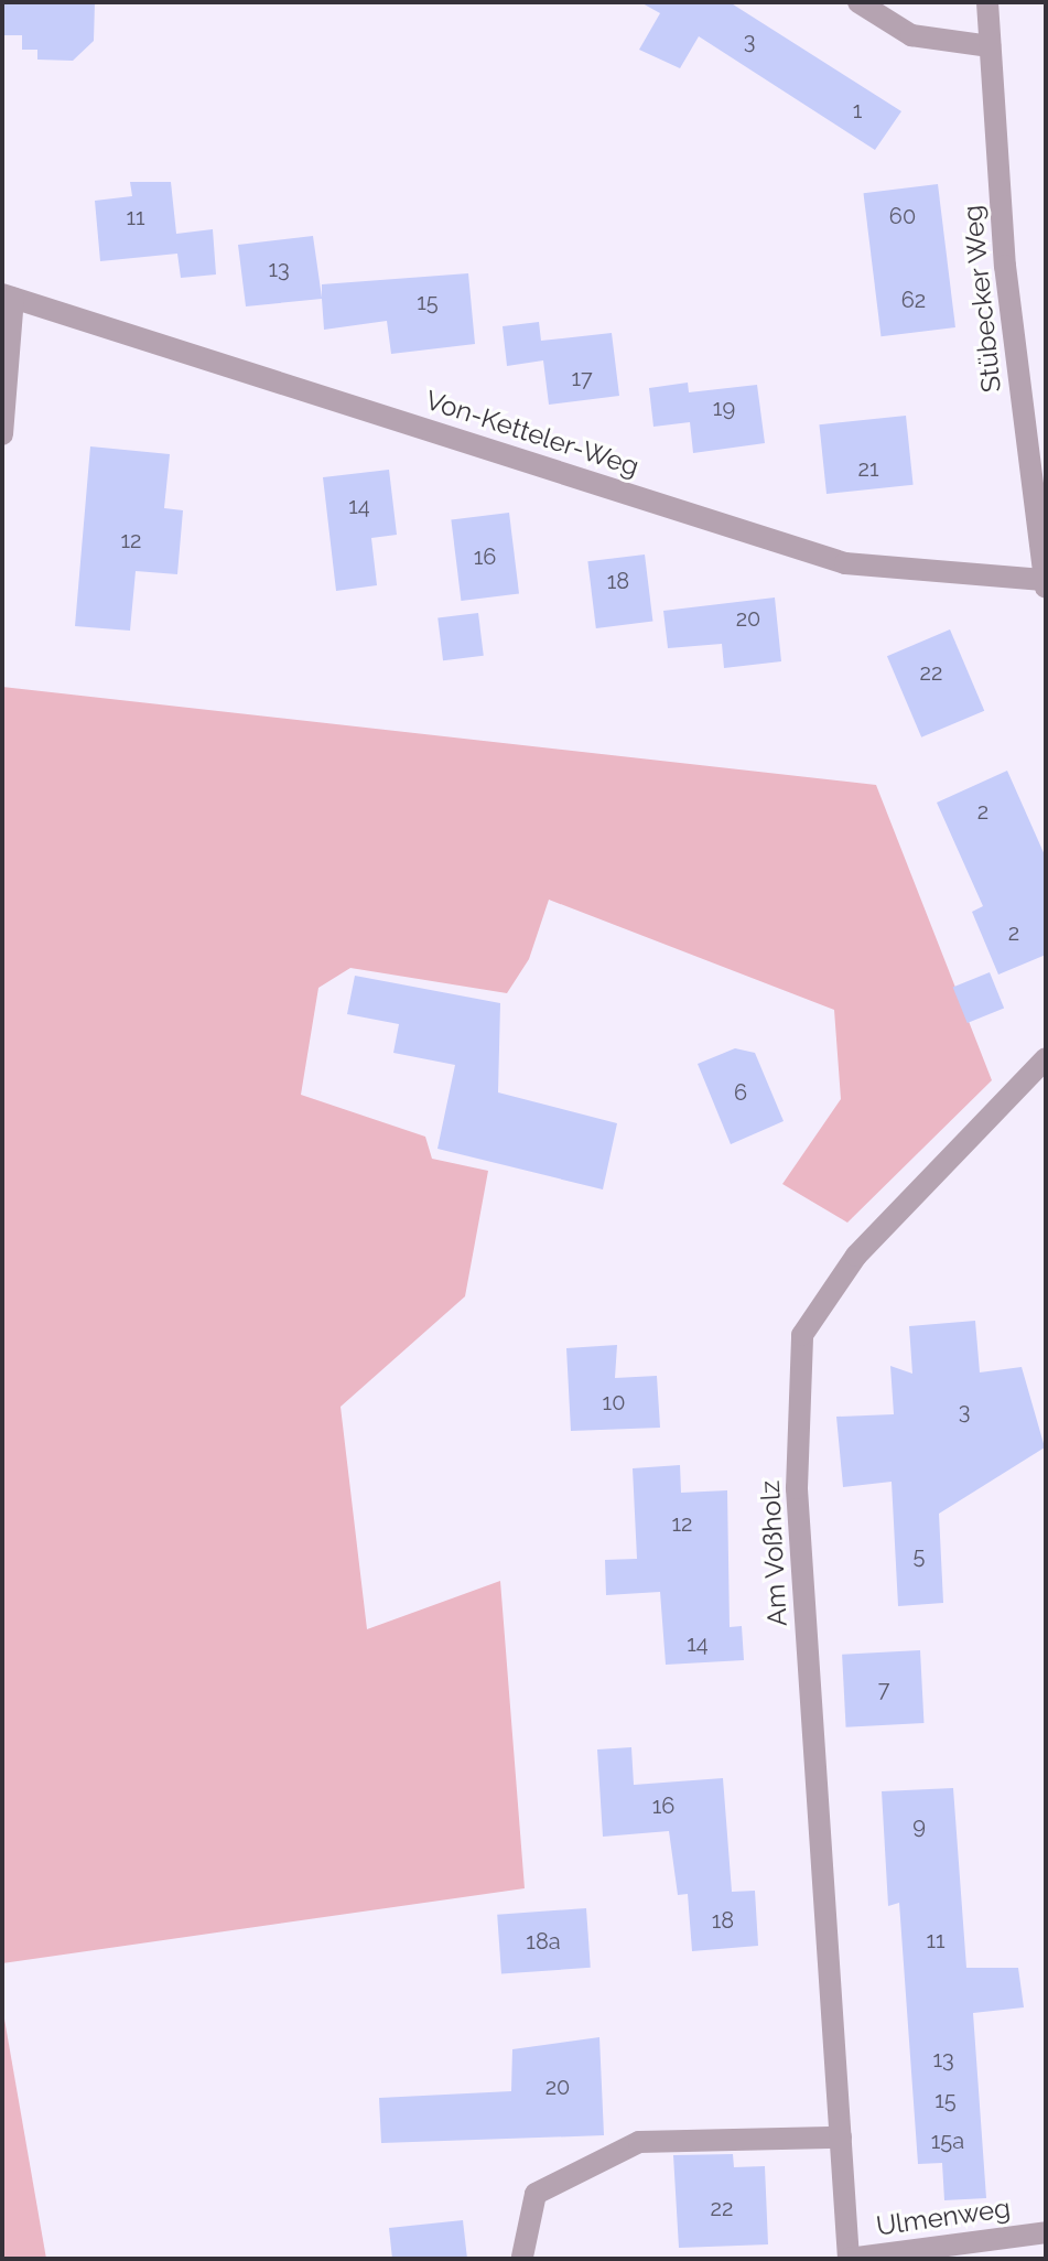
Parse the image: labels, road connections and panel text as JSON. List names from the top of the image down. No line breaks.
{"streets":{"street":["Stübecker Weg","Von-Ketteler-Weg","Am Voßholz","Ulmenweg"]},"crossings":[["Stübecker Weg","Von-Ketteler-Weg"],["Am Voßholz","Ulmenweg"]],"house_numbers":["3","1","60","11","13","62","15","17","19","21","14","12","16","18","20","22","2","2","6","10","3","12","5","14","7","16","9","18","11","18a","13","20","15","15a","22"]}
